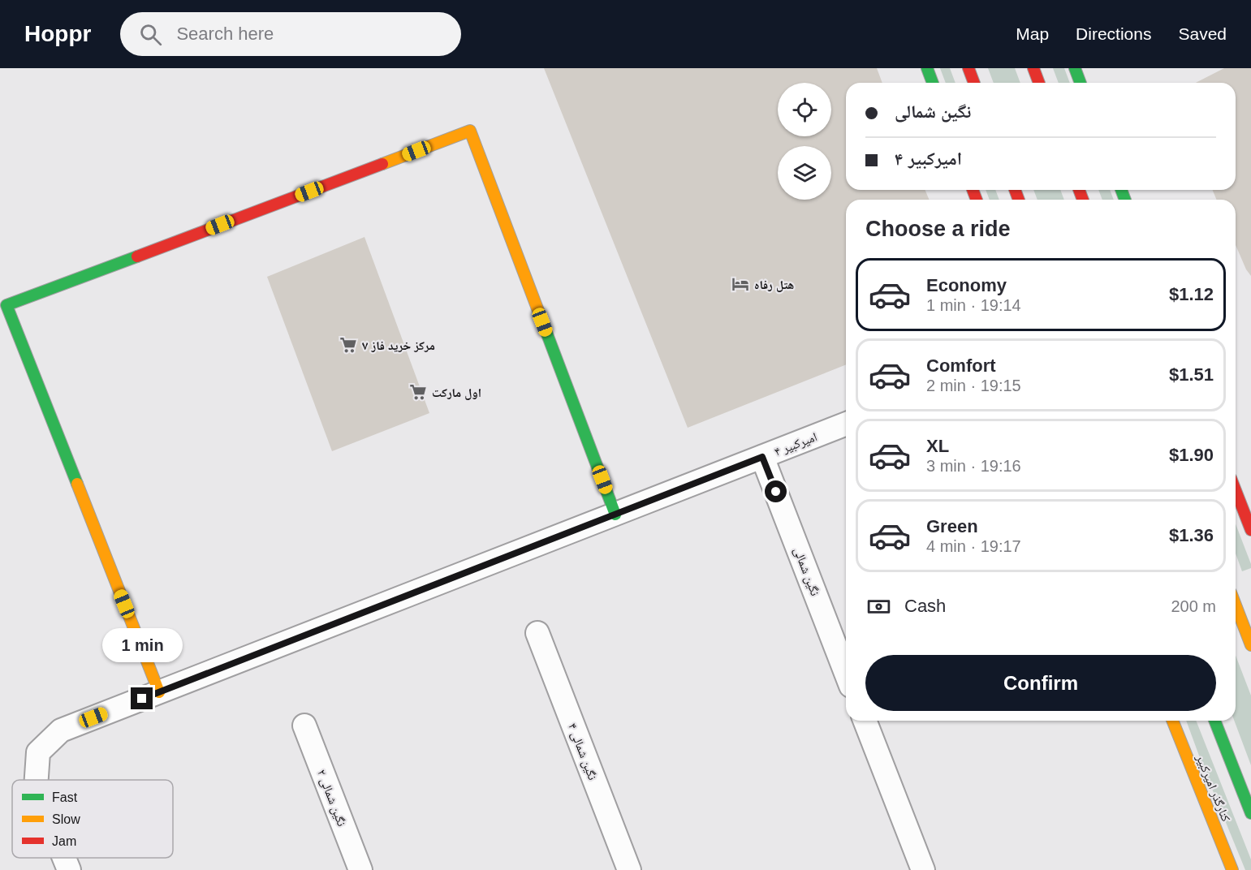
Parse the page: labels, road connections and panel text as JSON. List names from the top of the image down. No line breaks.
{"streets":{"street":["امیرکبیر ۴","نگین شمالی","نگین شمالی ۴","کنارگذر امیرکبیر","نگین شمالی ۲"]},"crossings":[["امیرکبیر ۴","نگین شمالی"]],"places":{"hotel":["هتل رفاه"],"supermarket":["مرکز خرید فاز ۷","اول مارکت"]},"legend":["Fast","Slow","Jam"],"page":{"header":"Hoppr","search":"Search here","nav":["Map","Directions","Saved"],"banner":["نگین شمالی","امیرکبیر ۴"],"heading":"Choose a ride","list":[{"name":"Economy","note":"1 min · 19:14","value":"$1.12"},{"name":"Comfort","note":"2 min · 19:15","value":"$1.51"},{"name":"XL","note":"3 min · 19:16","value":"$1.90"},{"name":"Green","note":"4 min · 19:17","value":"$1.36"}],"pay":["Cash","200 m"],"bubble":"1 min","buttons":"Confirm"}}
